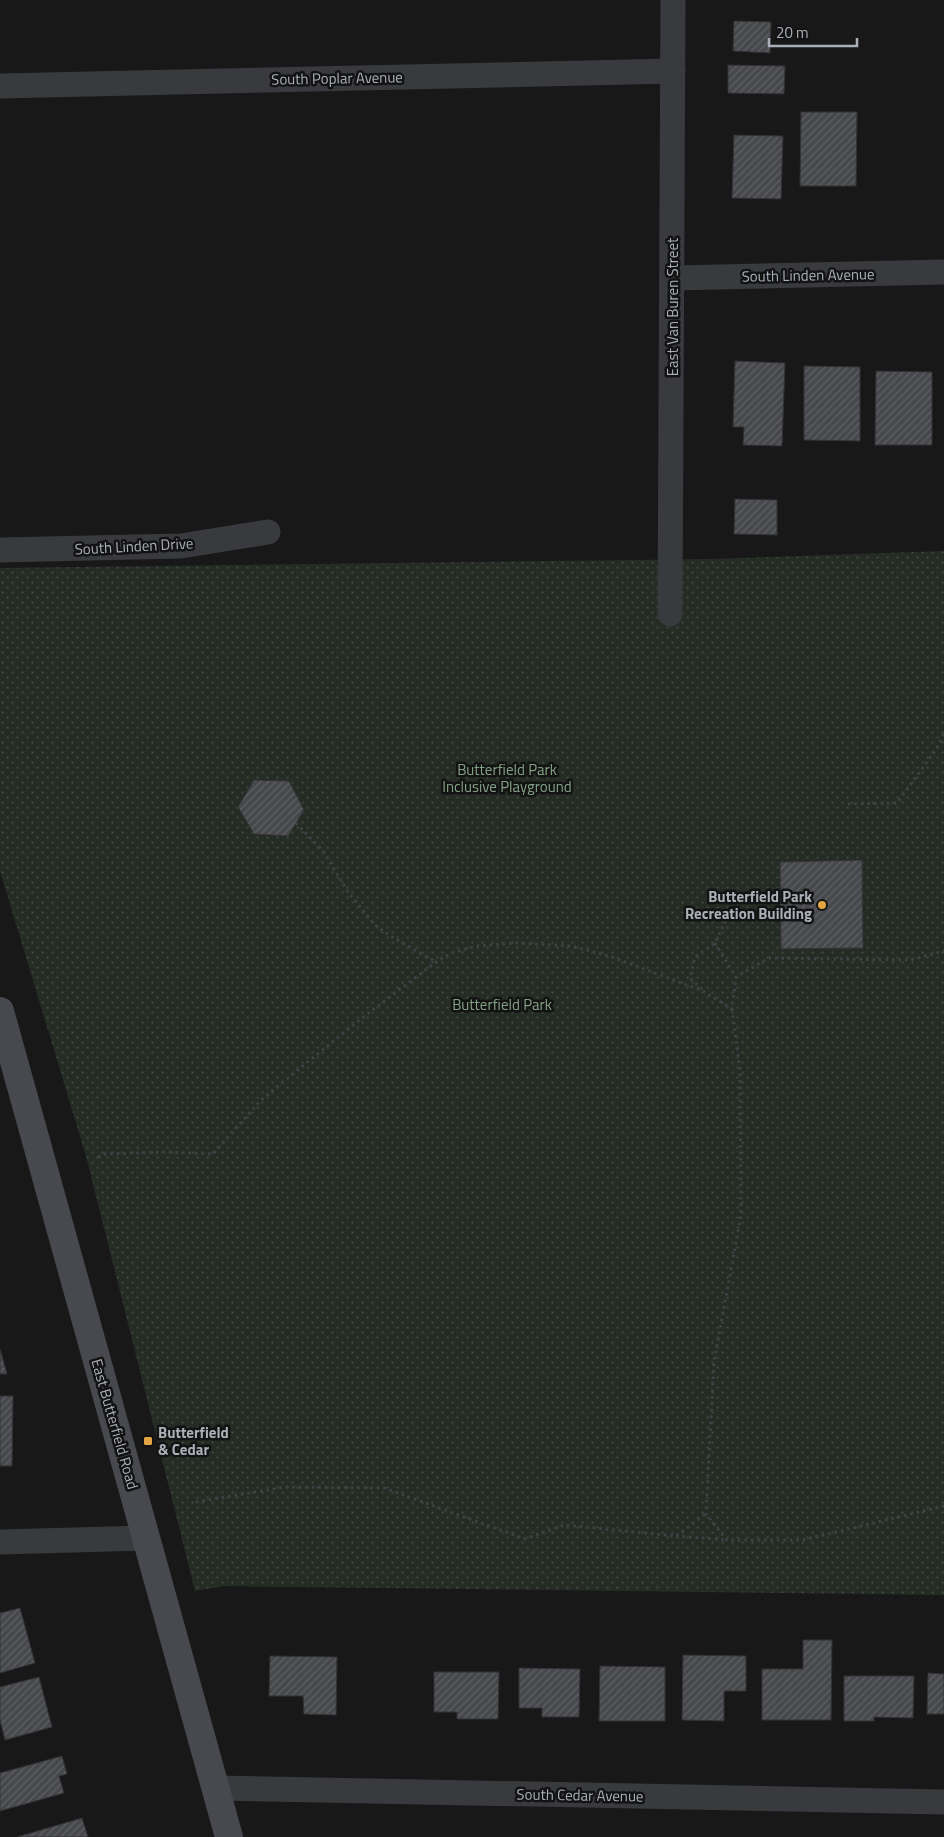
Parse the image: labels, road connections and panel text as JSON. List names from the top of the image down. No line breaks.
{"streets":{"main road":["East Butterfield Road"],"street":["South Poplar Avenue","South Linden Avenue","East Van Buren Street","South Linden Drive","South Cedar Avenue"]},"crossings":[["South Poplar Avenue","East Van Buren Street"],["South Linden Avenue","East Van Buren Street"],["East Butterfield Road","South Cedar Avenue"]],"parks":["Butterfield Park Inclusive Playground","Butterfield Park"],"places":{"other":["Butterfield Park Recreation Building"],"transit":["Butterfield & Cedar"]},"scale_bar":"20 m"}
